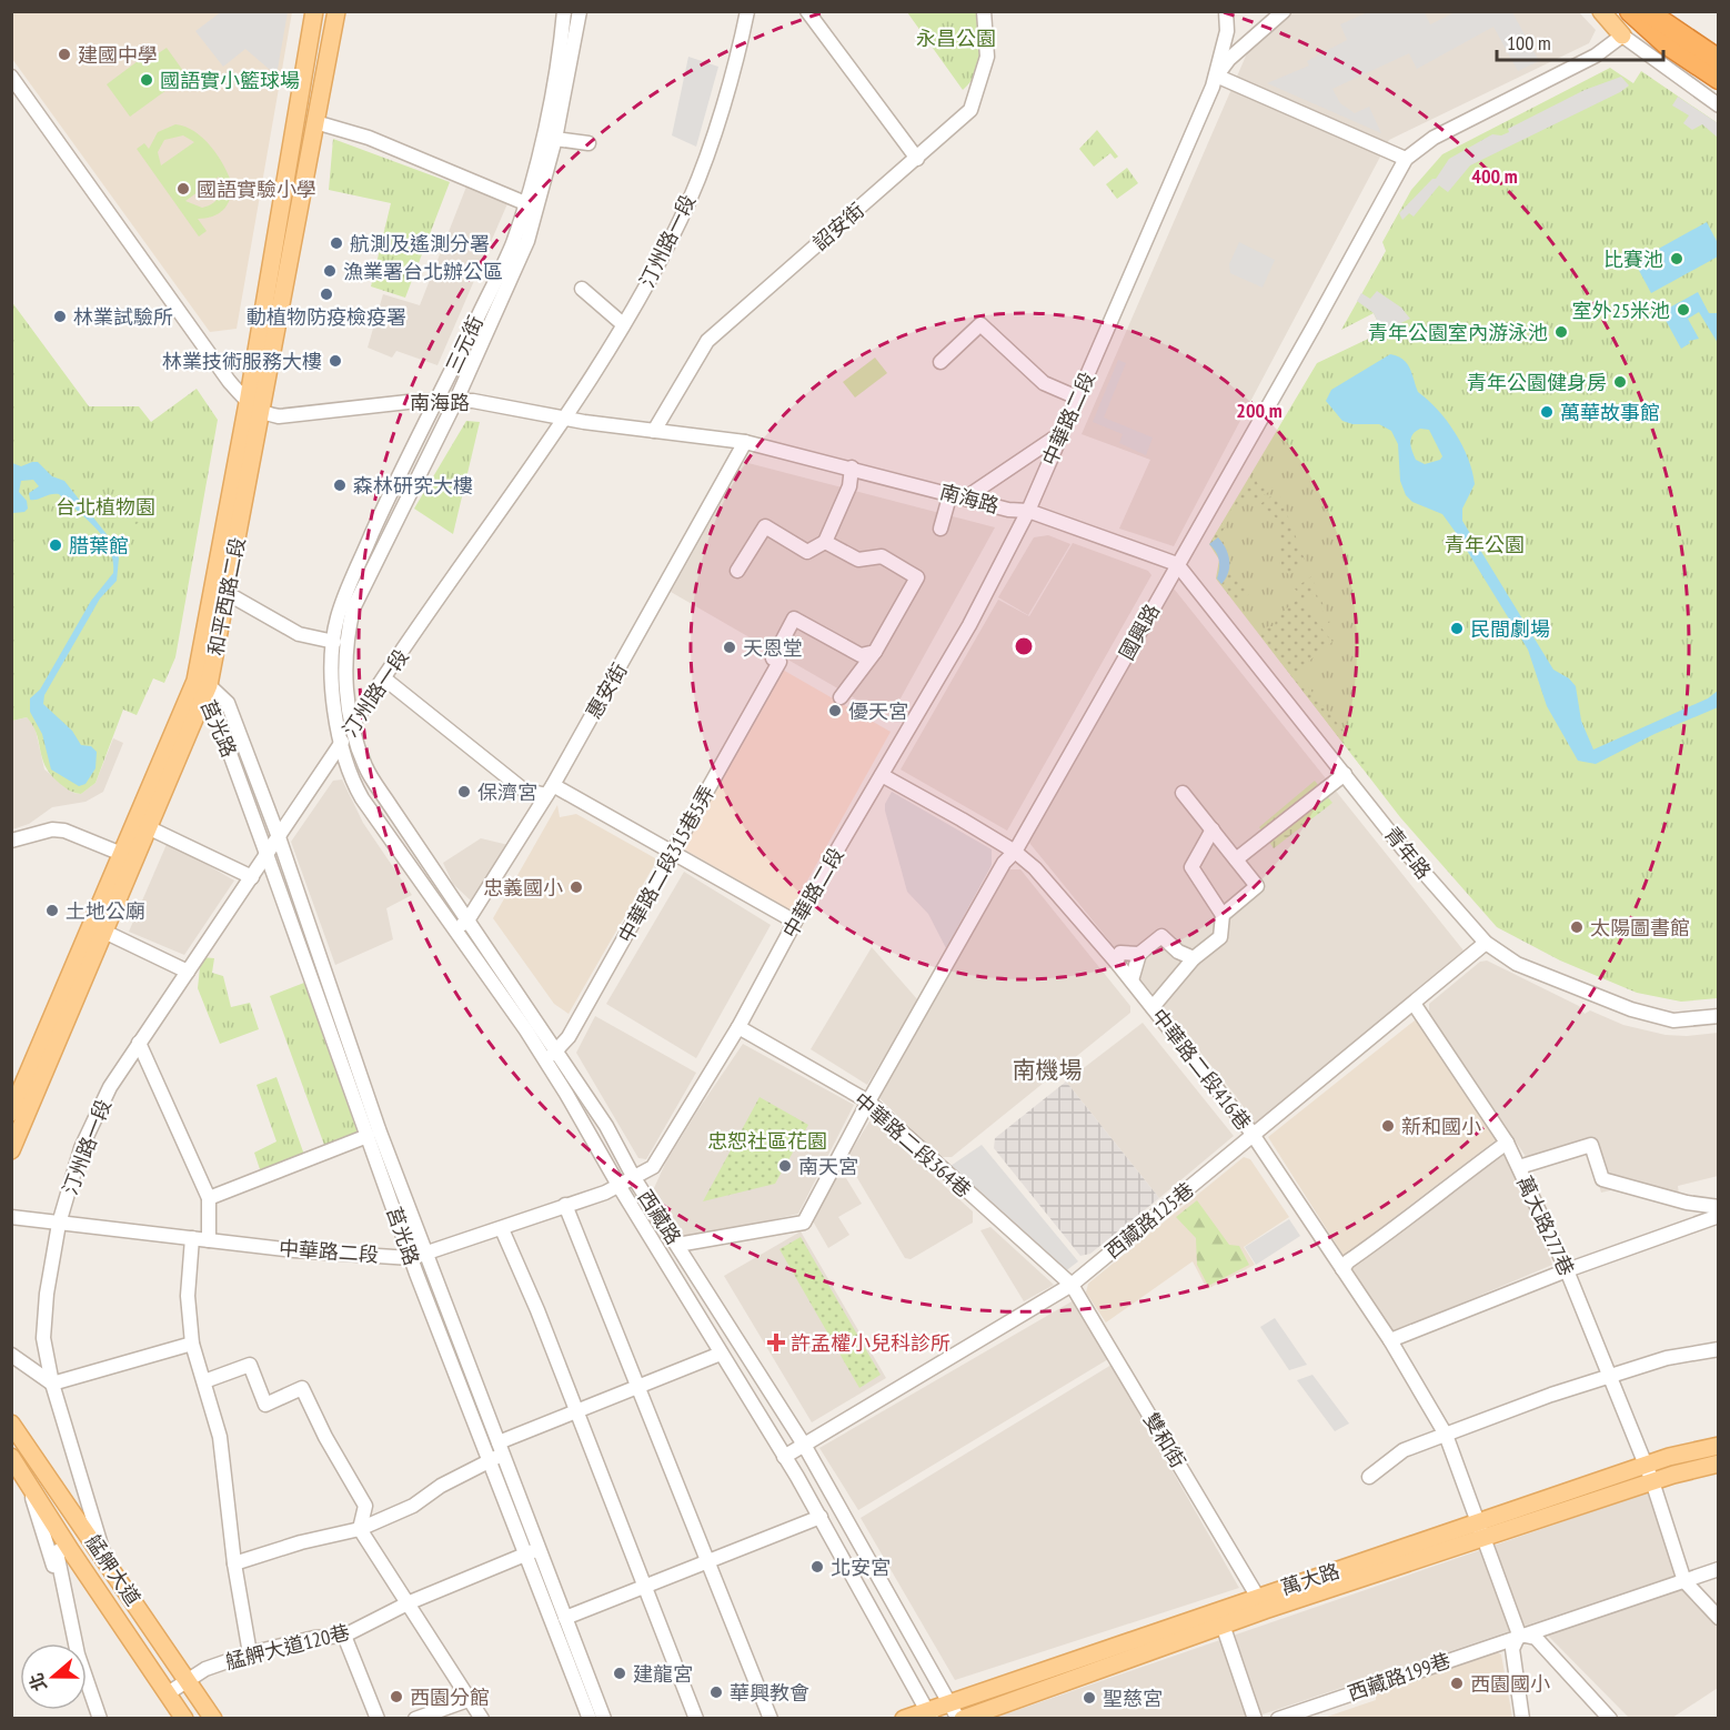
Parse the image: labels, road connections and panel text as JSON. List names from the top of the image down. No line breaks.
{"streets":{"main road":["和平西路二段","艋舺大道","萬大路"],"street":["詔安街","汀州路一段","三元街","南海路","中華路二段","國興路","惠安街","莒光路","青年路","中華路二段315巷5弄","中華路二段416巷","中華路二段364巷","西藏路","西藏路125巷","萬大路277巷","雙和街","艋舺大道120巷","西藏路199巷"]},"crossings":[["詔安街","南海路"],["汀州路一段","三元街"],["汀州路一段","南海路"],["汀州路一段","中華路二段"],["汀州路一段","莒光路"],["汀州路一段","西藏路"],["汀州路一段","艋舺大道"],["三元街","南海路"],["三元街","西藏路"],["南海路","中華路二段"],["南海路","和平西路二段"],["南海路","國興路"],["南海路","惠安街"],["南海路","青年路"],["中華路二段","莒光路"],["中華路二段","中華路二段416巷"],["中華路二段","中華路二段364巷"],["中華路二段","西藏路"],["和平西路二段","莒光路"],["國興路","青年路"],["國興路","中華路二段416巷"],["國興路","中華路二段364巷"],["國興路","西藏路"],["惠安街","西藏路"],["莒光路","艋舺大道120巷"],["青年路","西藏路125巷"],["中華路二段315巷5弄","西藏路"],["中華路二段416巷","西藏路125巷"],["中華路二段416巷","萬大路"],["中華路二段416巷","西藏路199巷"],["中華路二段364巷","西藏路125巷"],["中華路二段364巷","雙和街"],["西藏路","西藏路125巷"],["西藏路","萬大路"],["西藏路125巷","萬大路277巷"],["西藏路125巷","雙和街"],["萬大路277巷","萬大路"],["萬大路277巷","西藏路199巷"],["雙和街","萬大路"],["艋舺大道","艋舺大道120巷"]],"districts":["南機場"],"parks":["永昌公園","台北植物園","青年公園","忠恕社區花園"],"places":{"other":["建國中學","國語實小籃球場","國語實驗小學","航測及遙測分署","比賽池","漁業署台北辦公區","動植物防疫檢疫署","室外25米池","林業試驗所","青年公園室內游泳池","林業技術服務大樓","青年公園健身房","萬華故事館","森林研究大樓","腊葉館","民間劇場","天恩堂","優天宮","保濟宮","忠義國小","土地公廟","太陽圖書館","新和國小","南天宮","北安宮","建龍宮","西園國小","華興教會","西園分館","聖慈宮"],"health":["許孟權小兒科診所"]},"scale_bar":"100 m","north":"left","rings":["400 m","200 m"]}
